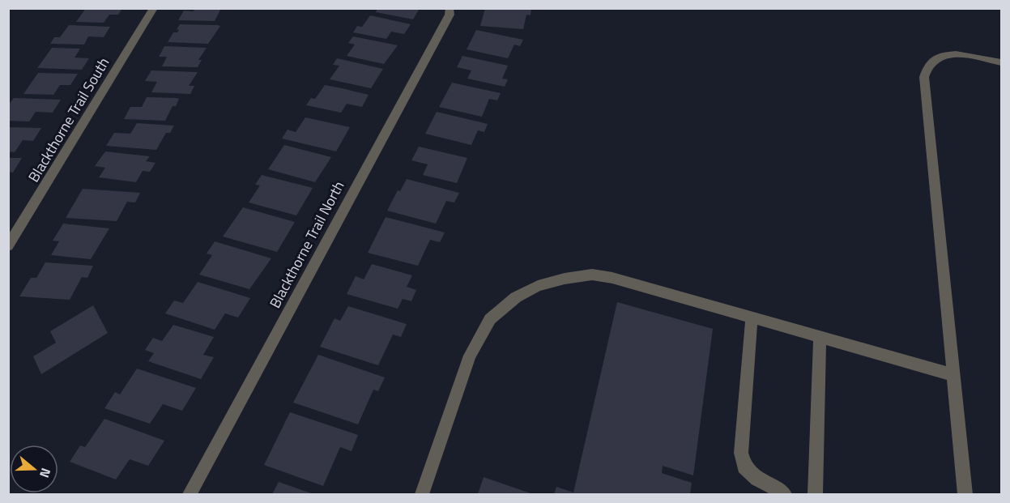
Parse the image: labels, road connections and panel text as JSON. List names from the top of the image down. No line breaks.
{"streets":{"street":["Blackthorne Trail South","Blackthorne Trail North"]},"north":"right"}
